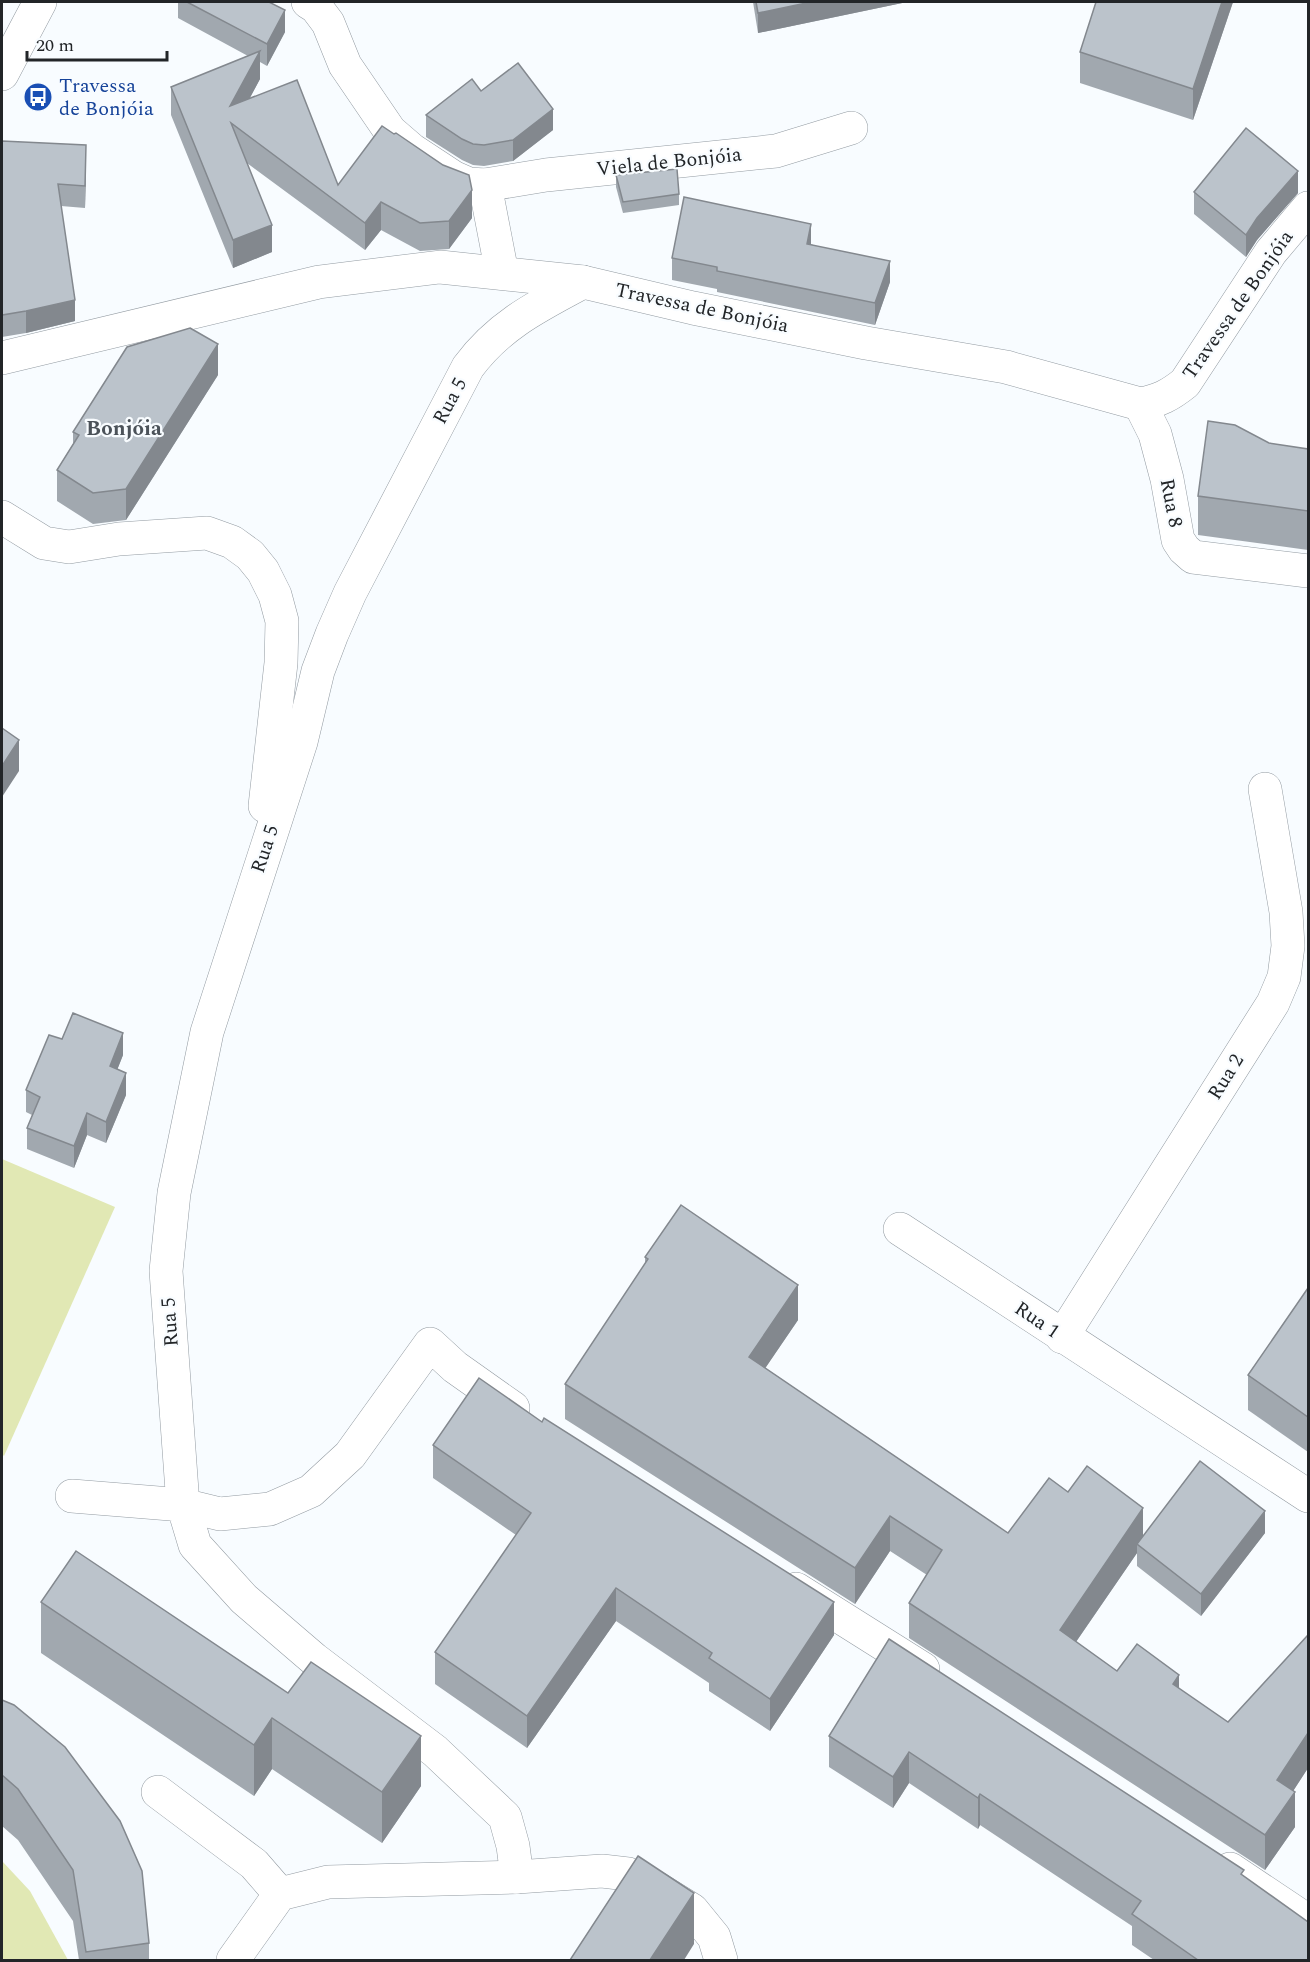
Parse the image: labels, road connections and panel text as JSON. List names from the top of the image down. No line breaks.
{"streets":{"street":["Viela de Bonjóia","Travessa de Bonjóia","Rua 5","Rua 8","Rua 2","Rua 1"]},"crossings":[["Travessa de Bonjóia","Rua 5"],["Travessa de Bonjóia","Rua 8"],["Rua 2","Rua 1"]],"districts":["Bonjóia"],"places":{"bus stop":["Travessa de Bonjóia"]},"scale_bar":"20 m"}
